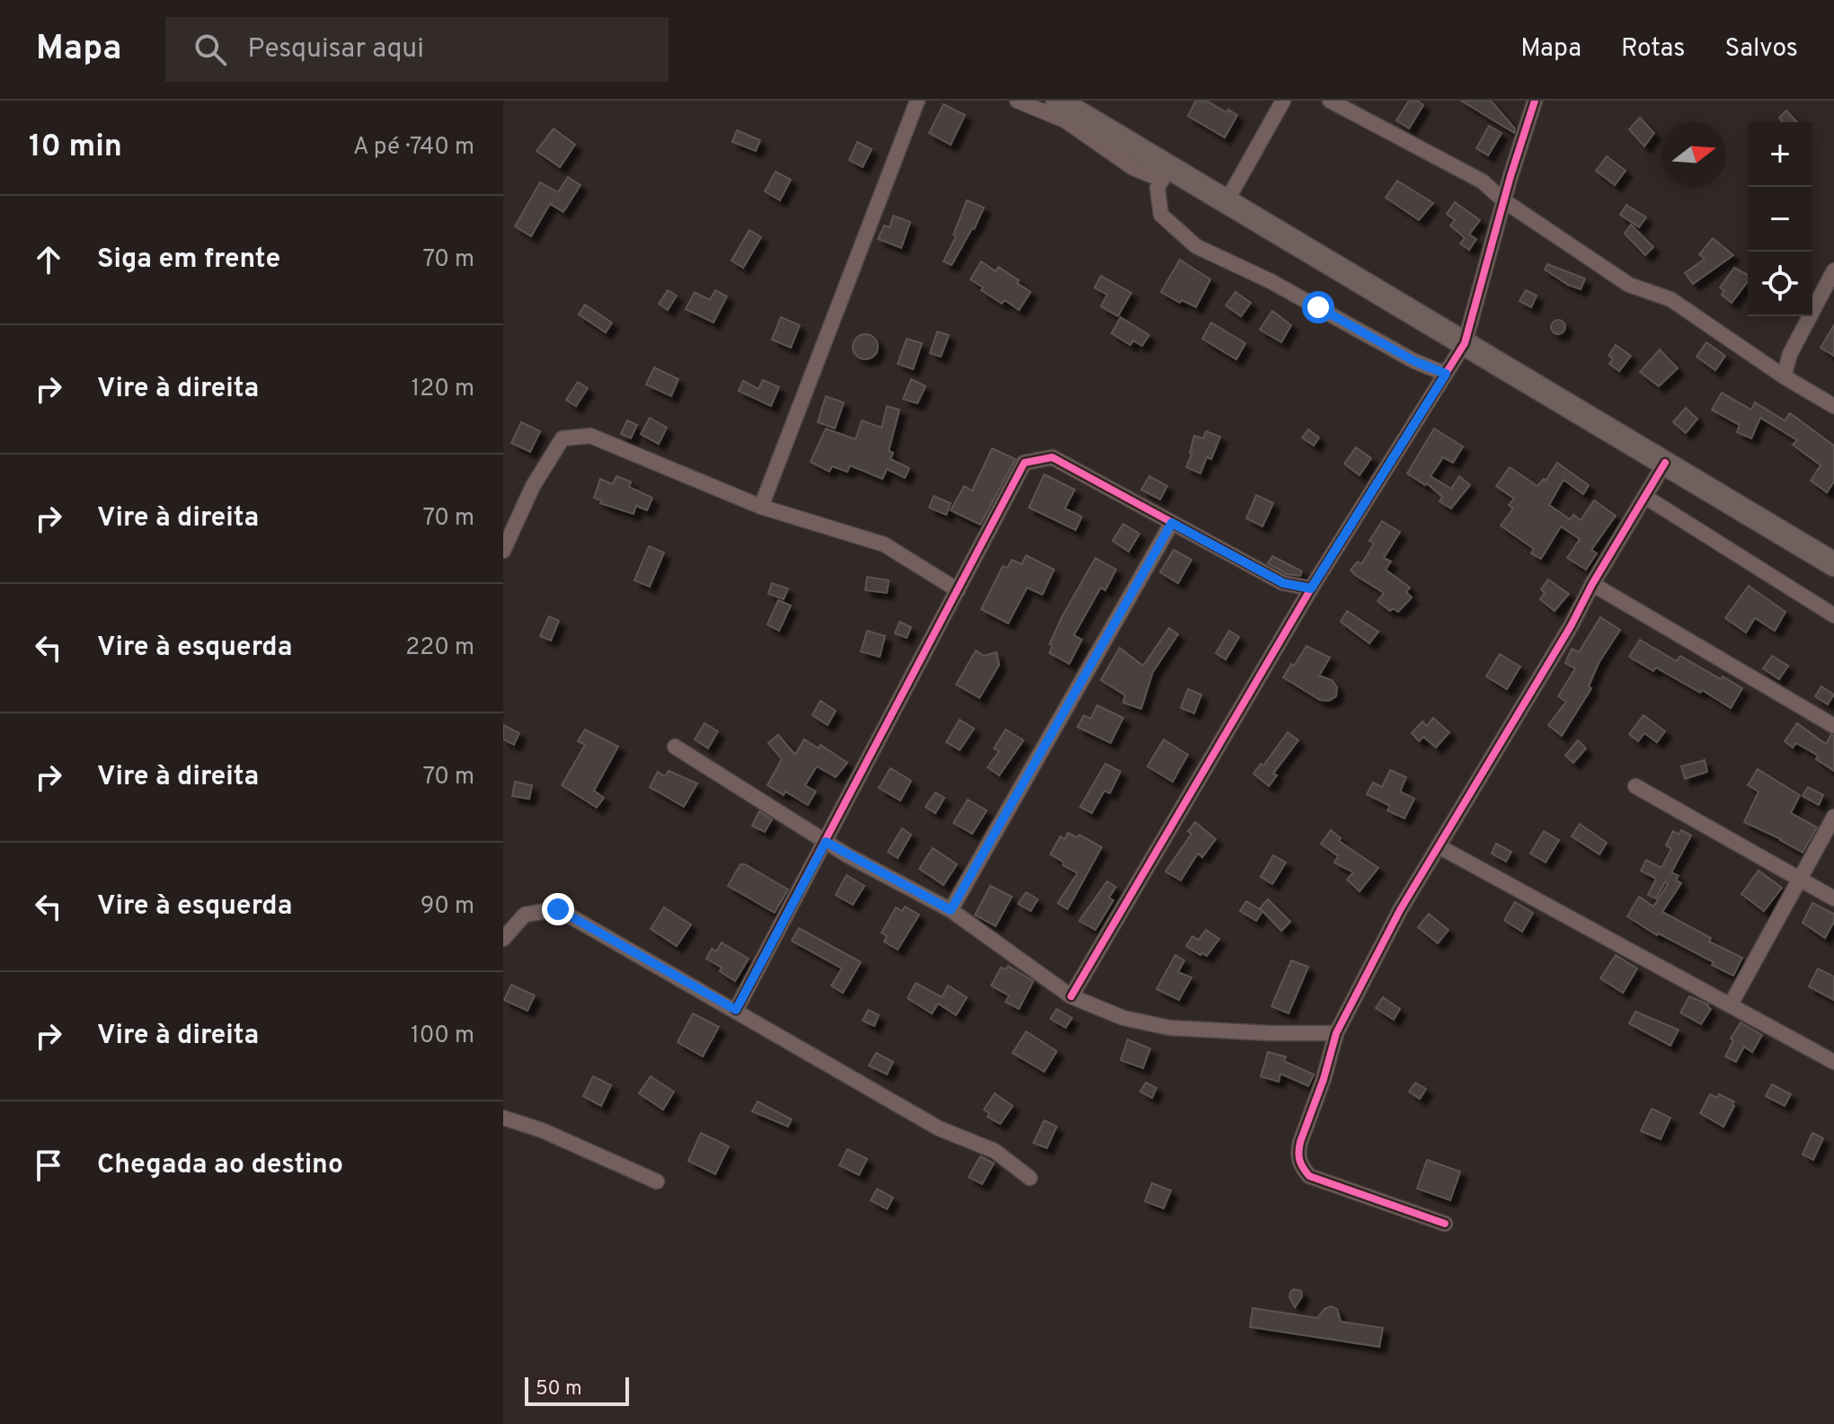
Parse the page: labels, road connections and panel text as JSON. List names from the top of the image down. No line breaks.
{"scale_bar":"50 m","north":"right","page":{"header":"Mapa","search":"Pesquisar aqui","nav":["Mapa","Rotas","Salvos"],"heading":["10 min","A pé · 740 m"],"map_buttons":["+","−"],"list":[["Siga em frente","70 m"],["Vire à direita","120 m"],["Vire à direita","70 m"],["Vire à esquerda","220 m"],["Vire à direita","70 m"],["Vire à esquerda","90 m"],["Vire à direita","100 m"],"Chegada ao destino"],"scale":"50 m"}}
